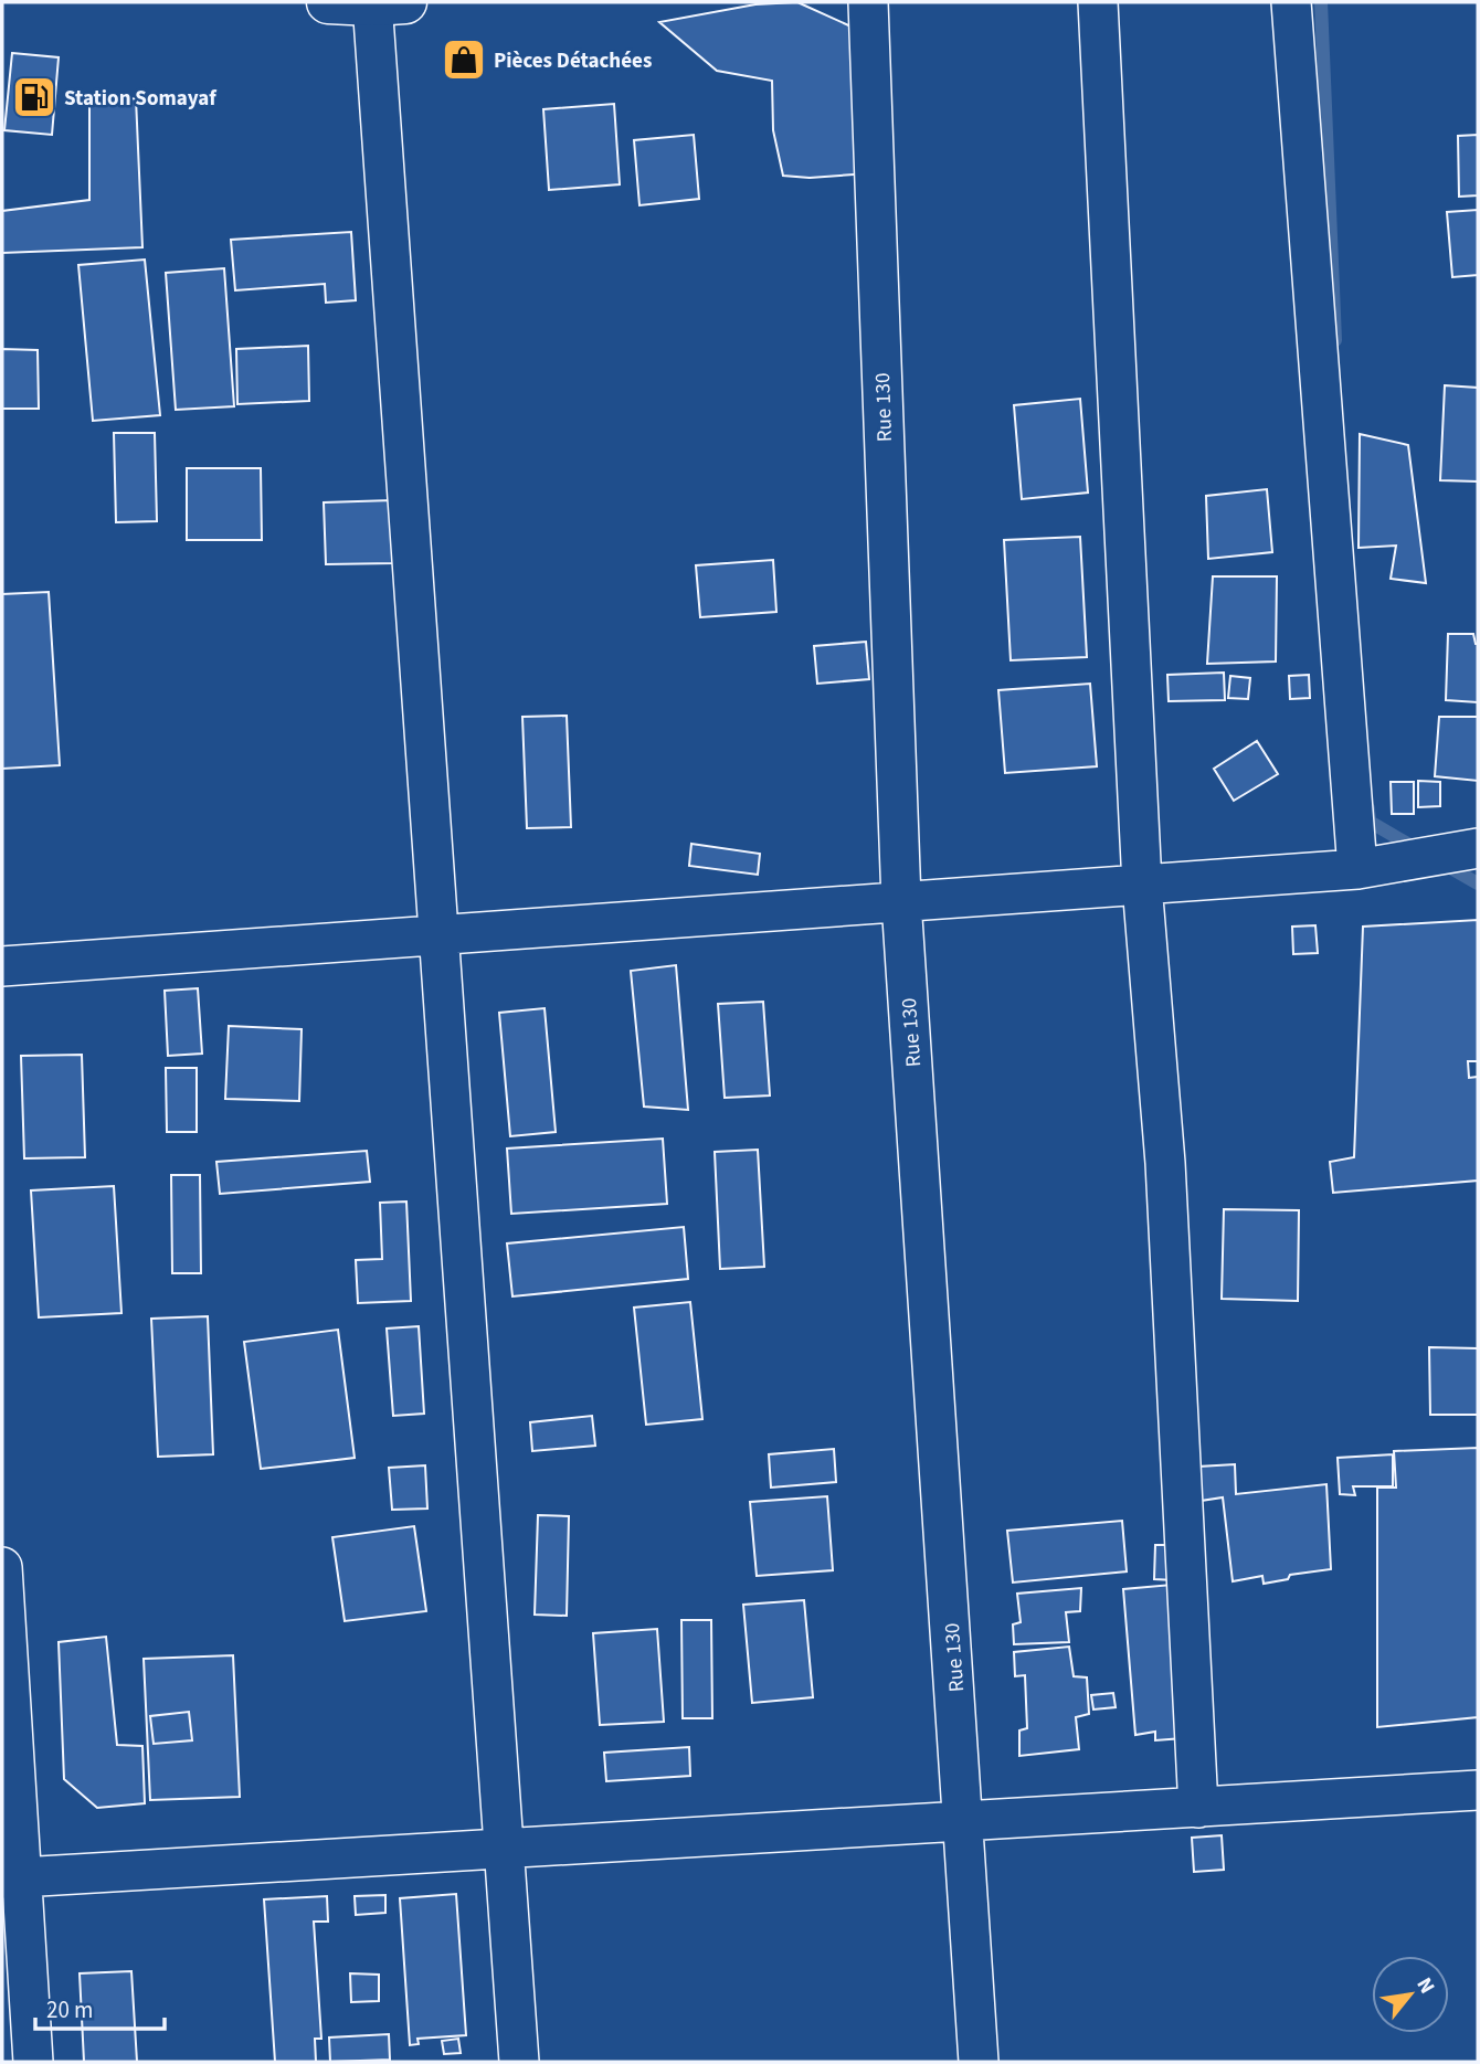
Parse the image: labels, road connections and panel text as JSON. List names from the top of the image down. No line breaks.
{"streets":{"street":["Rue 130"]},"places":{"shop":["Pièces Détachées"],"fuel station":["Station Somayaf"]},"scale_bar":"20 m","north":"top right"}
